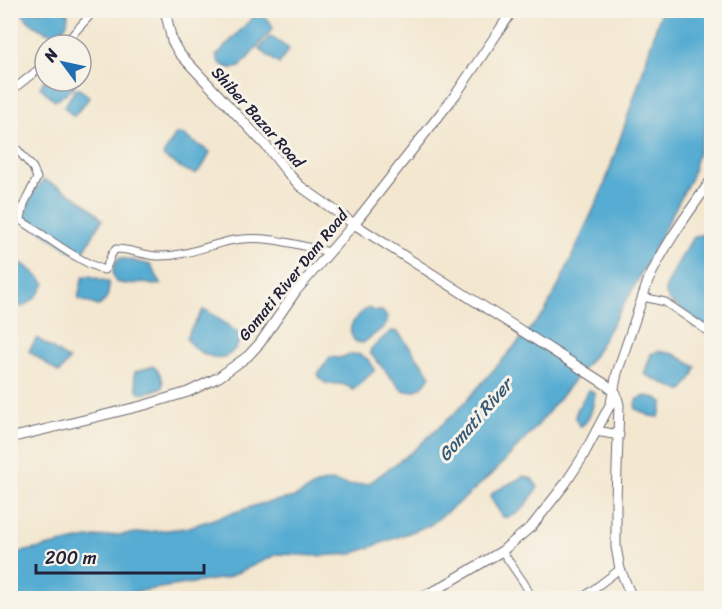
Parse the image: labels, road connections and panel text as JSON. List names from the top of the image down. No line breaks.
{"streets":{"street":["Shiber Bazar Road","Gomati River Dam Road"]},"crossings":[["Shiber Bazar Road","Gomati River Dam Road"]],"water":["Gomati River"],"scale_bar":"200 m","north":"top left"}
